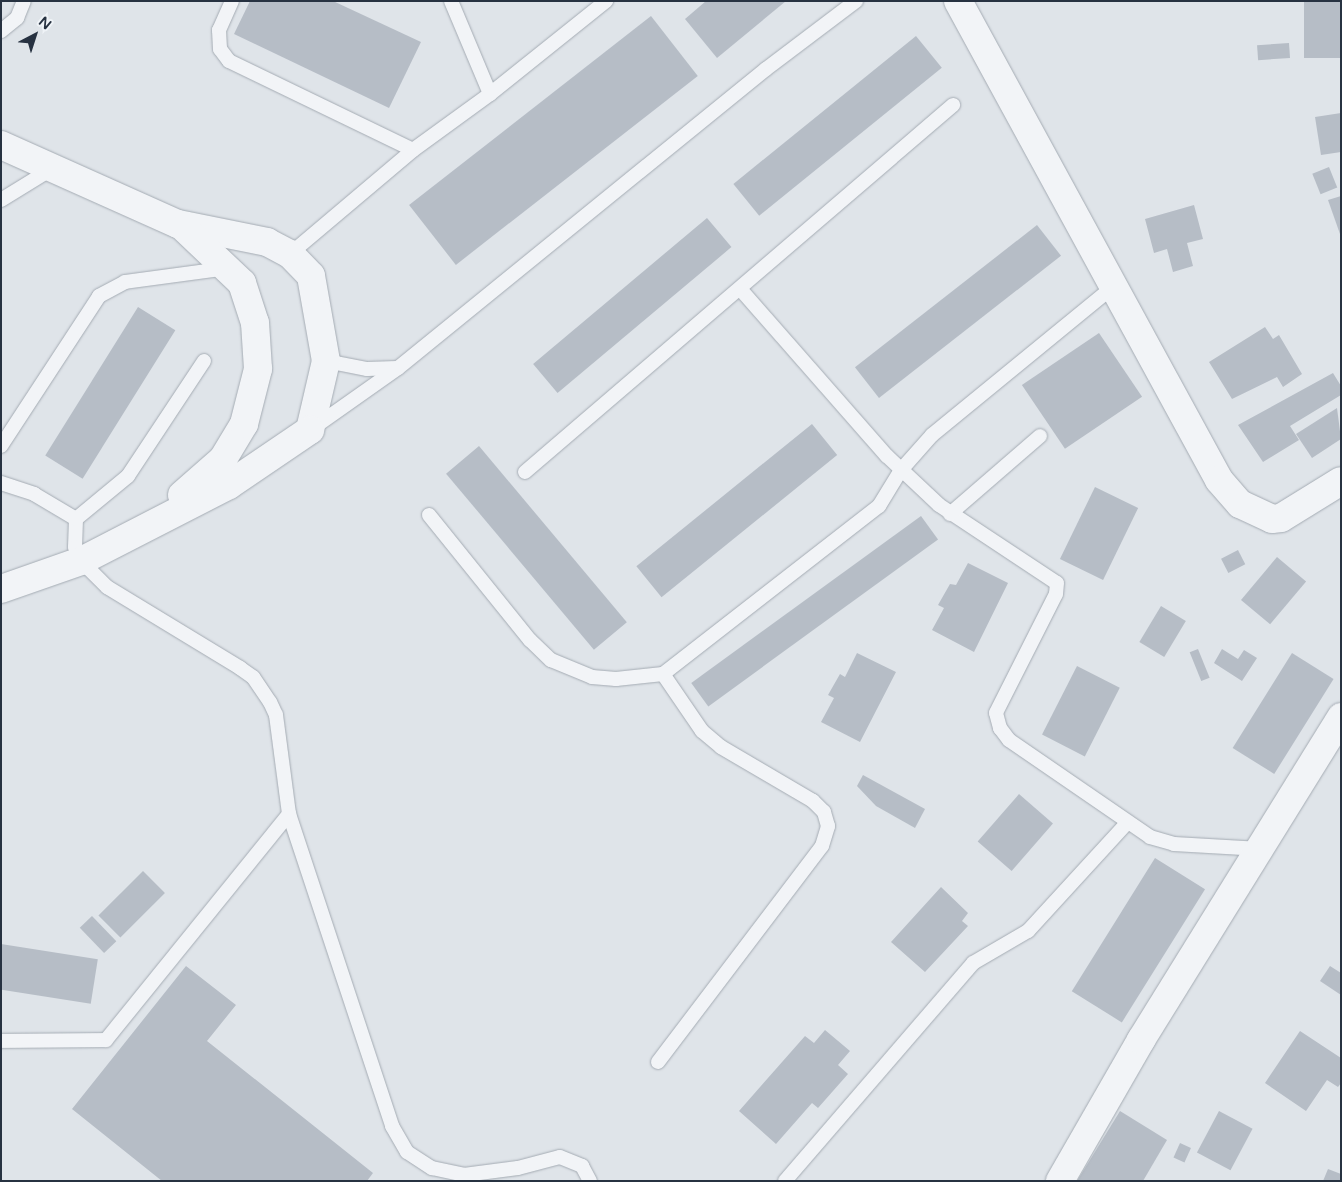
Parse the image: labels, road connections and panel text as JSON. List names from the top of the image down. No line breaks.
{"north":"top right"}
